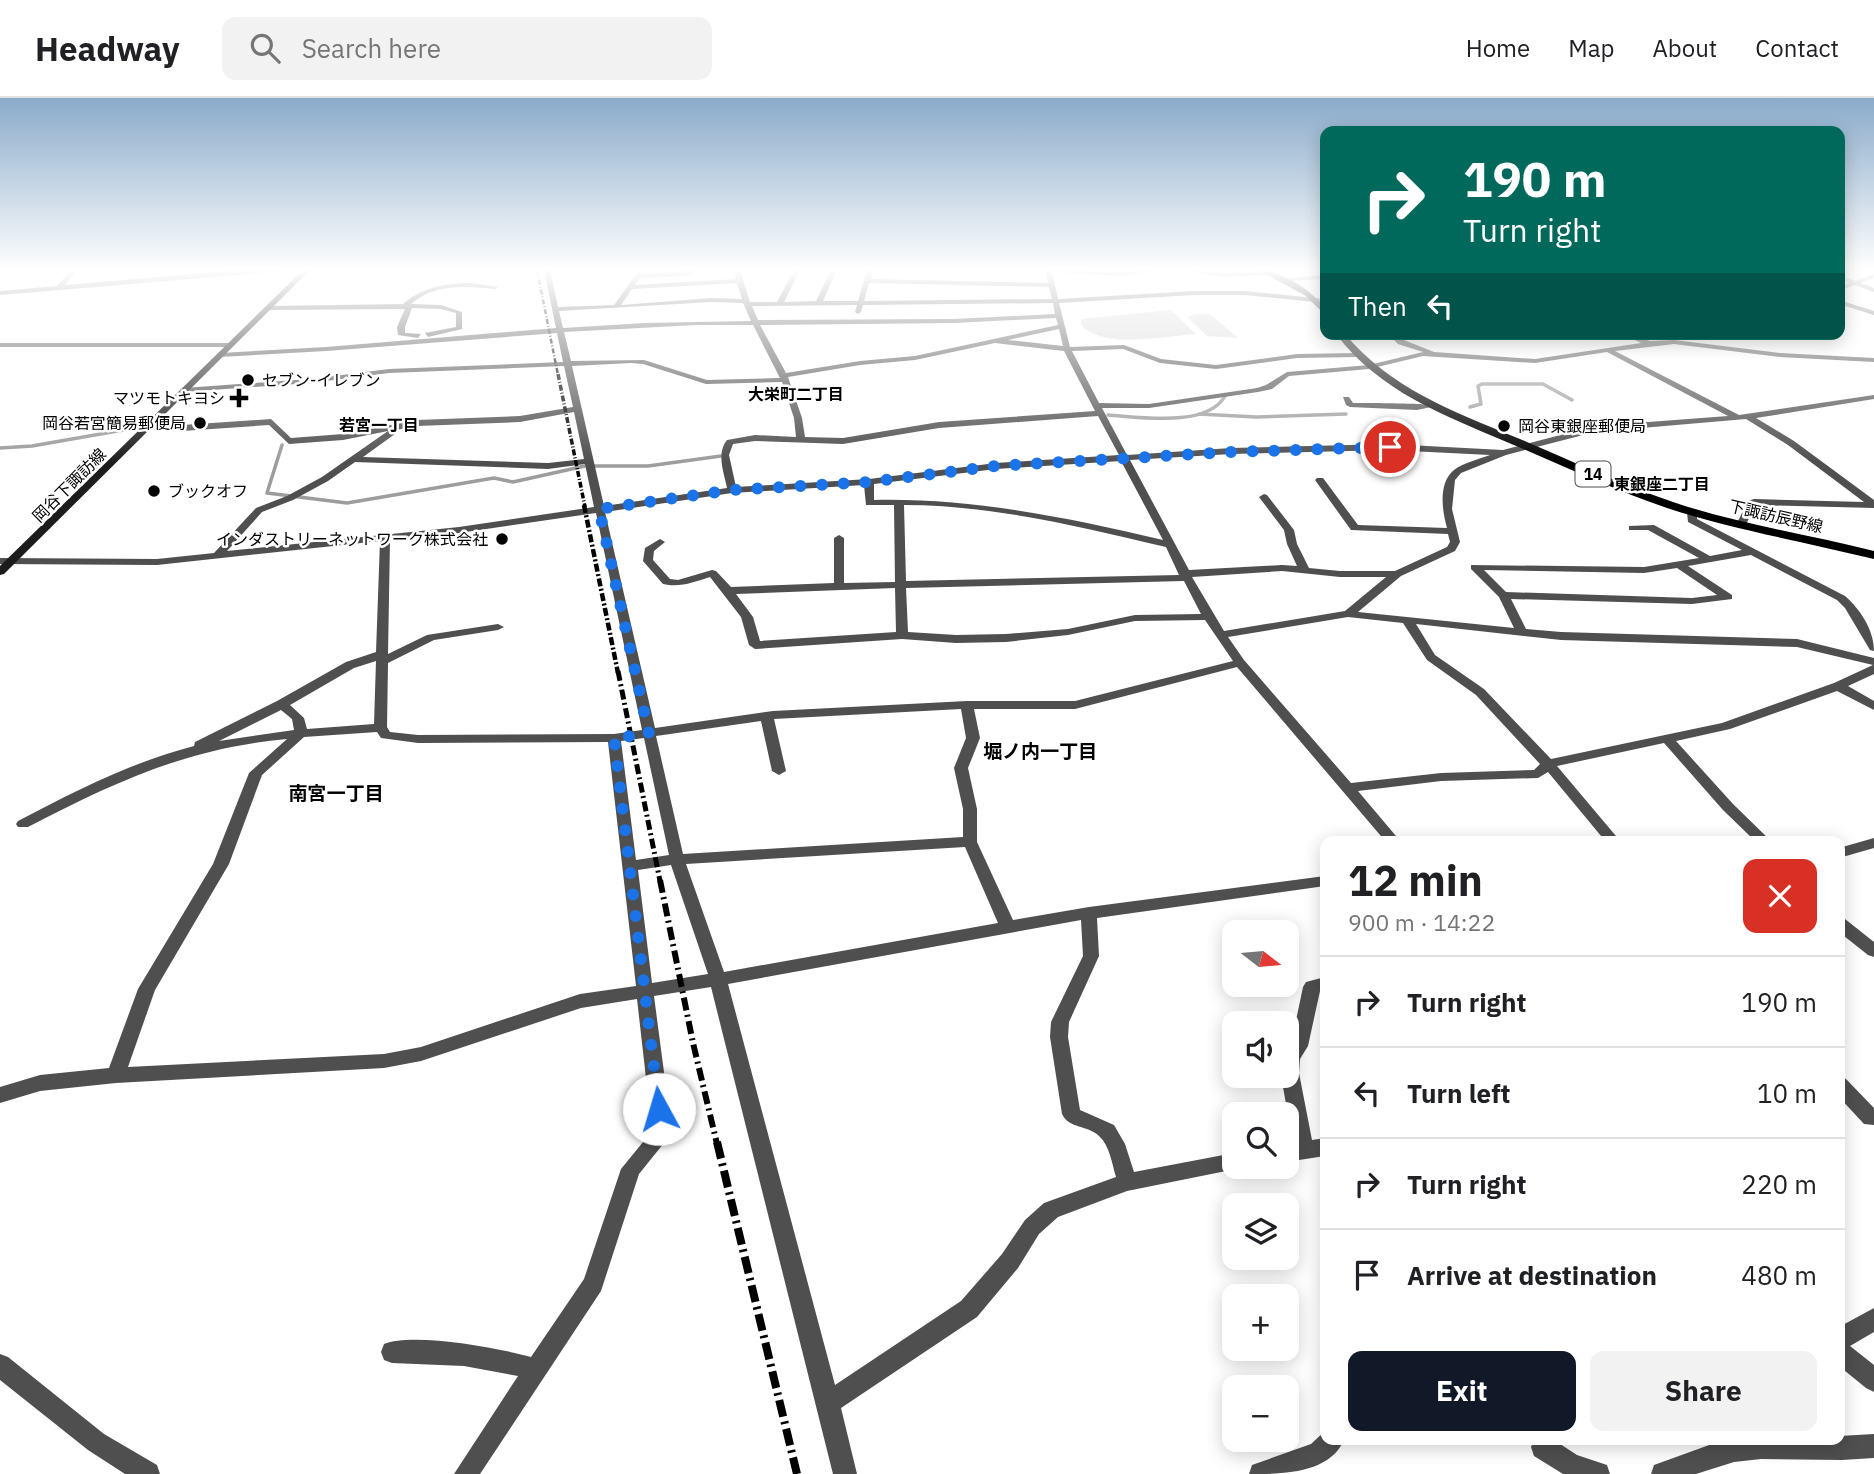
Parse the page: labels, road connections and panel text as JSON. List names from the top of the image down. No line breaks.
{"streets":{"main road":["14","岡谷下諏訪線","下諏訪辰野線"]},"districts":["大栄町二丁目","若宮一丁目","東銀座二丁目","堀ノ内一丁目","南宮一丁目"],"places":{"other":["セブン-イレブン","岡谷若宮簡易郵便局","岡谷東銀座郵便局","ブックオフ","インダストリーネットワーク株式会社"],"health":["マツモトキヨシ"]},"north":"right","page":{"header":"Headway","search":"Search here","nav":["Home","Map","About","Contact"],"turn":["190 m","Turn right"],"then":"Then","heading":["12 min","900 m · 14:22"],"map_buttons":["+","−"],"list":[{"name":"Turn right","value":"190 m"},{"name":"Turn left","value":"10 m"},{"name":"Turn right","value":"220 m"},{"name":"Arrive at destination","value":"480 m"}],"buttons":["Exit","Share"]}}
